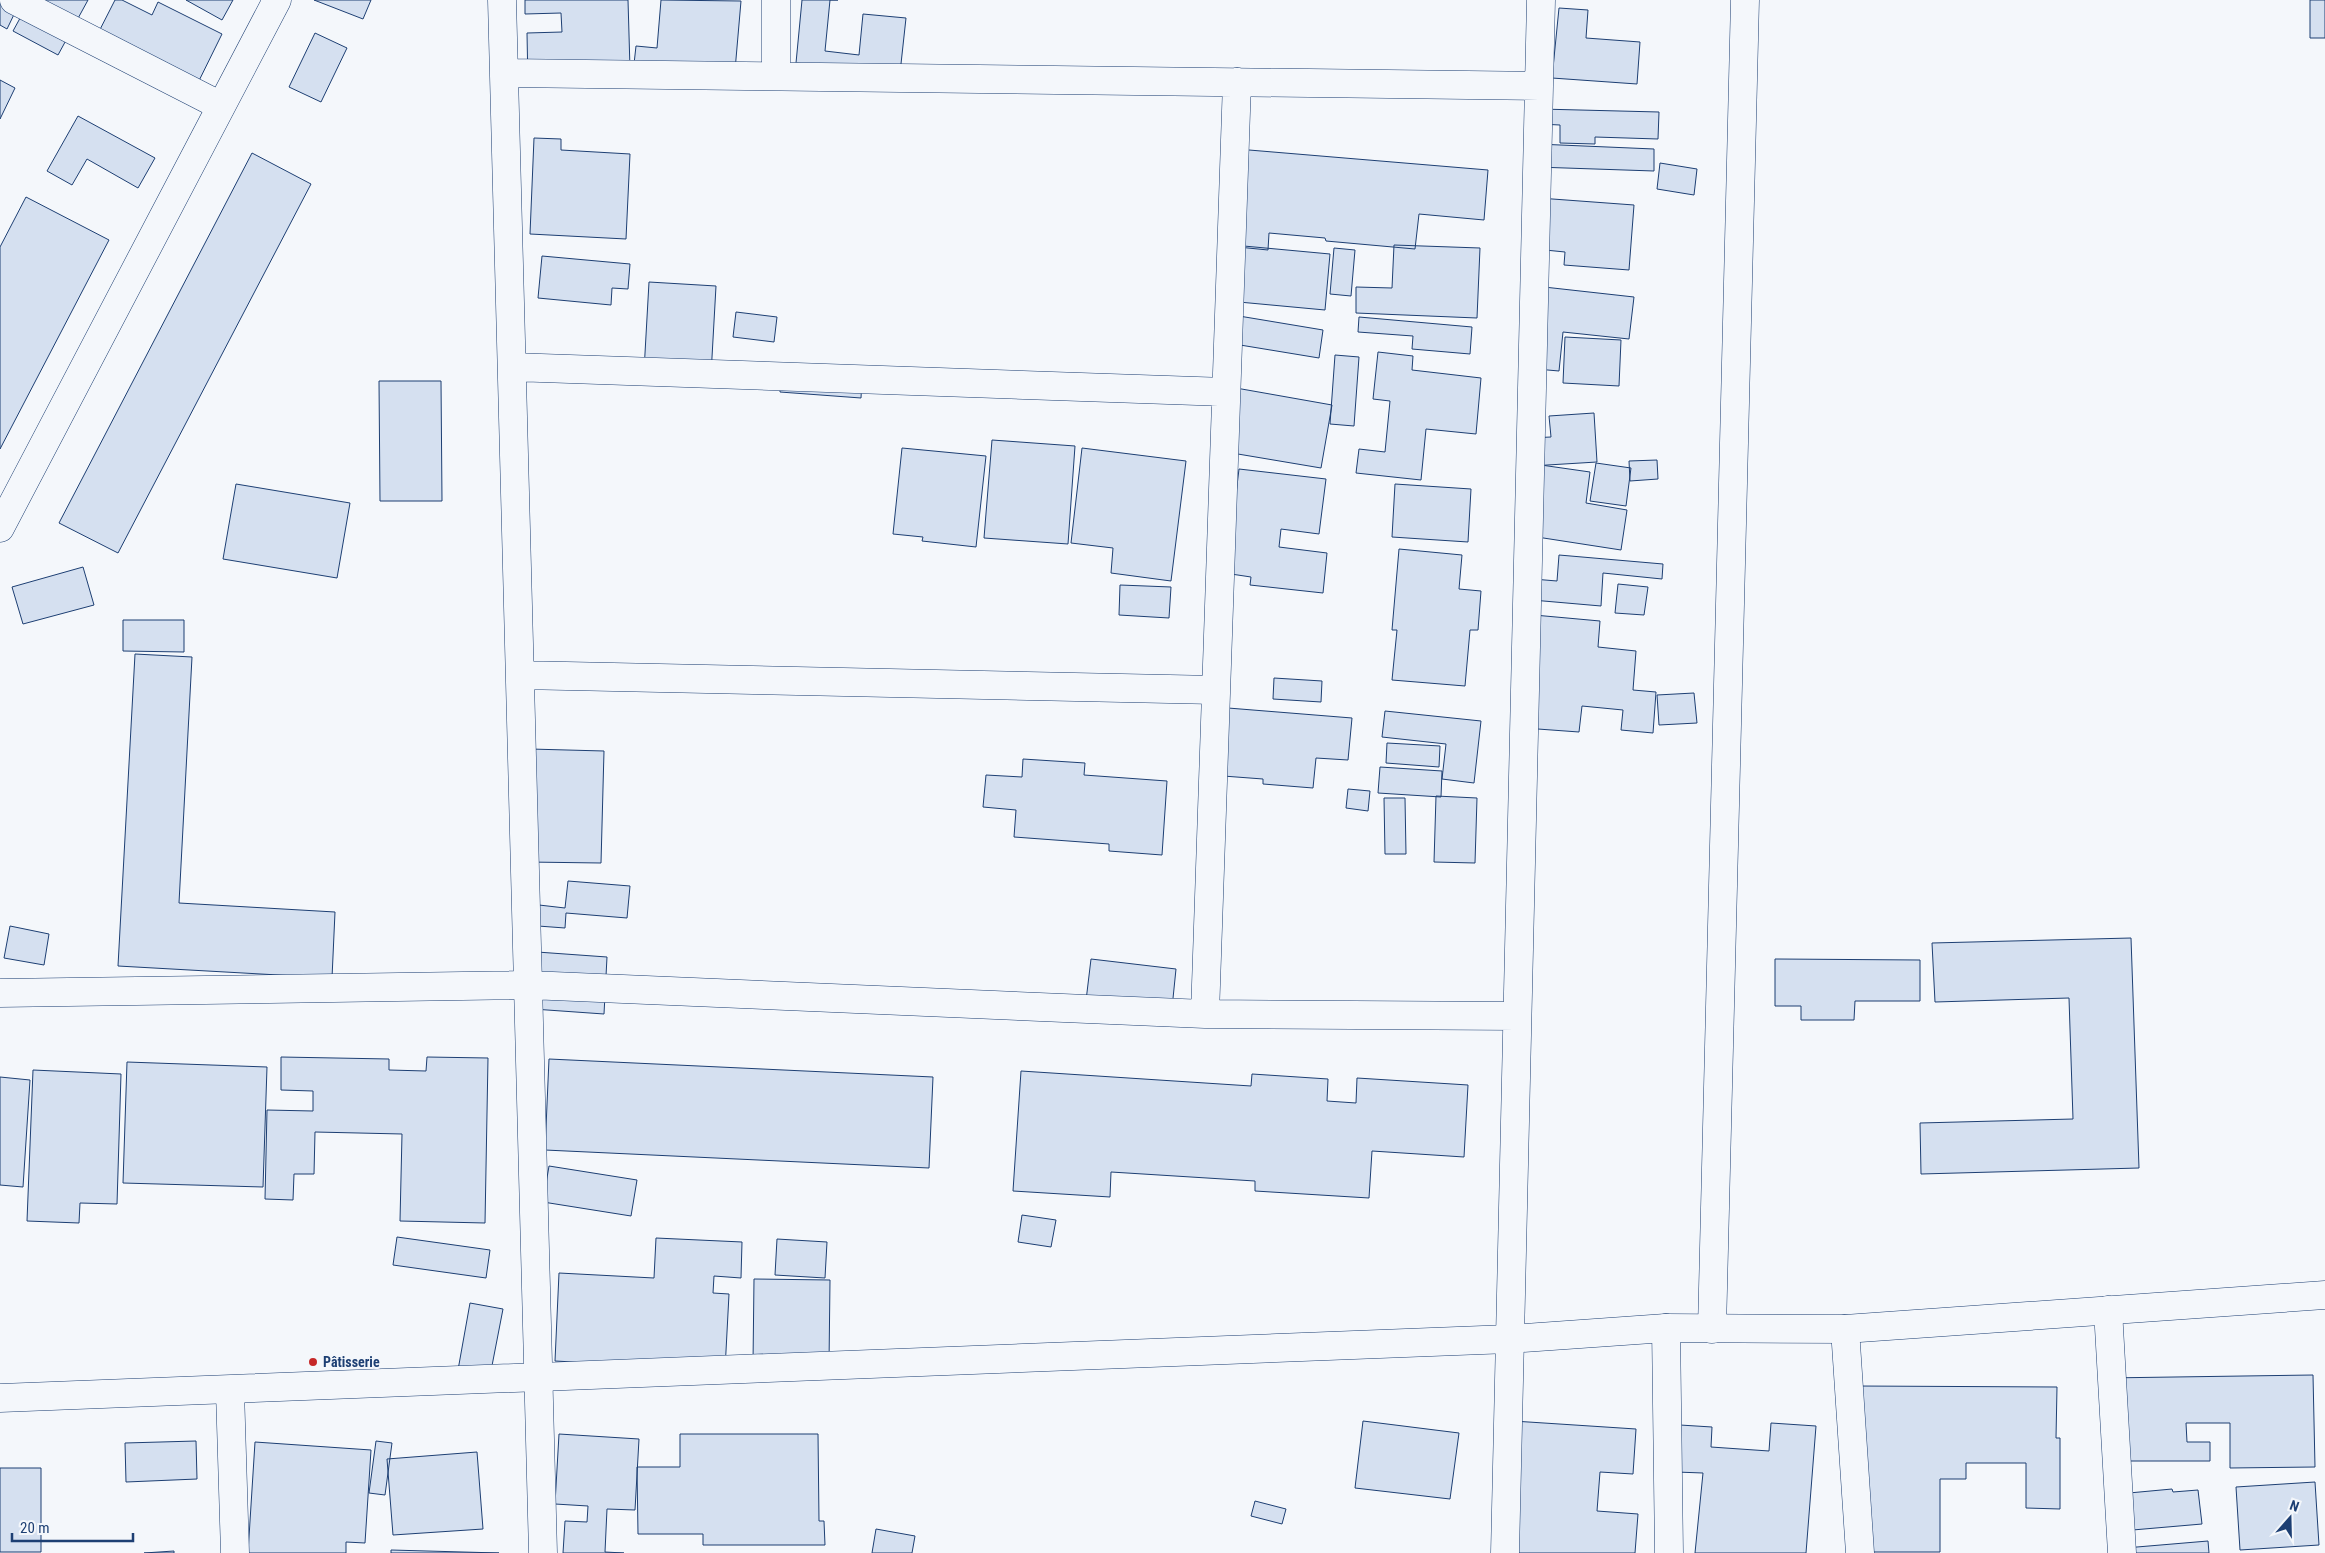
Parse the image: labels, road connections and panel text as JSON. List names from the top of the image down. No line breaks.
{"places":["Pâtisserie"],"scale_bar":"20 m","north":"top"}
